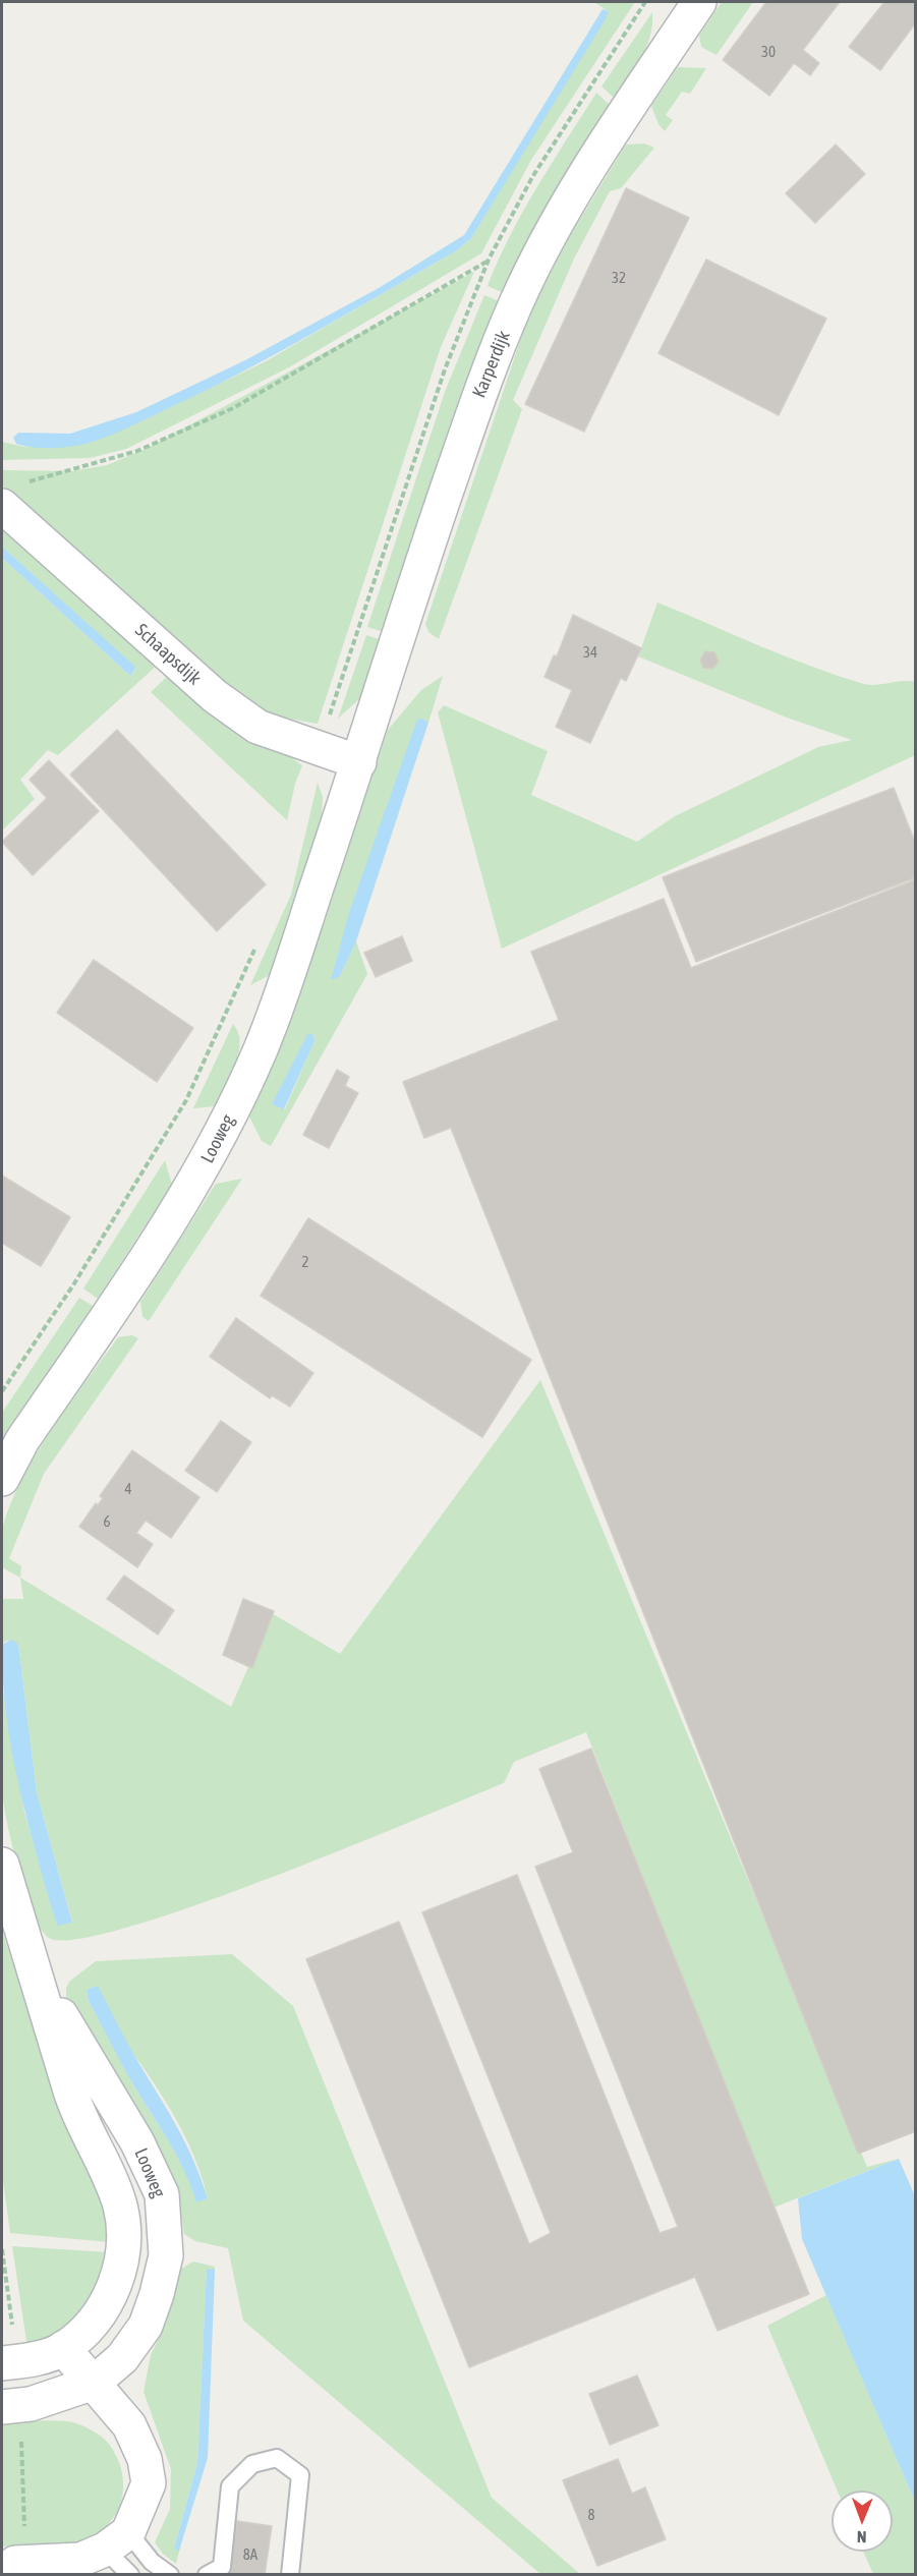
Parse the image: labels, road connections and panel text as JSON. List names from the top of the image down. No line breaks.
{"streets":{"street":["Karperdijk","Schaapsdijk","Looweg"]},"crossings":[["Karperdijk","Schaapsdijk"],["Karperdijk","Looweg"],["Schaapsdijk","Looweg"]],"house_numbers":["30","32","34","2","4","6","8","8A"],"north":"bottom"}
